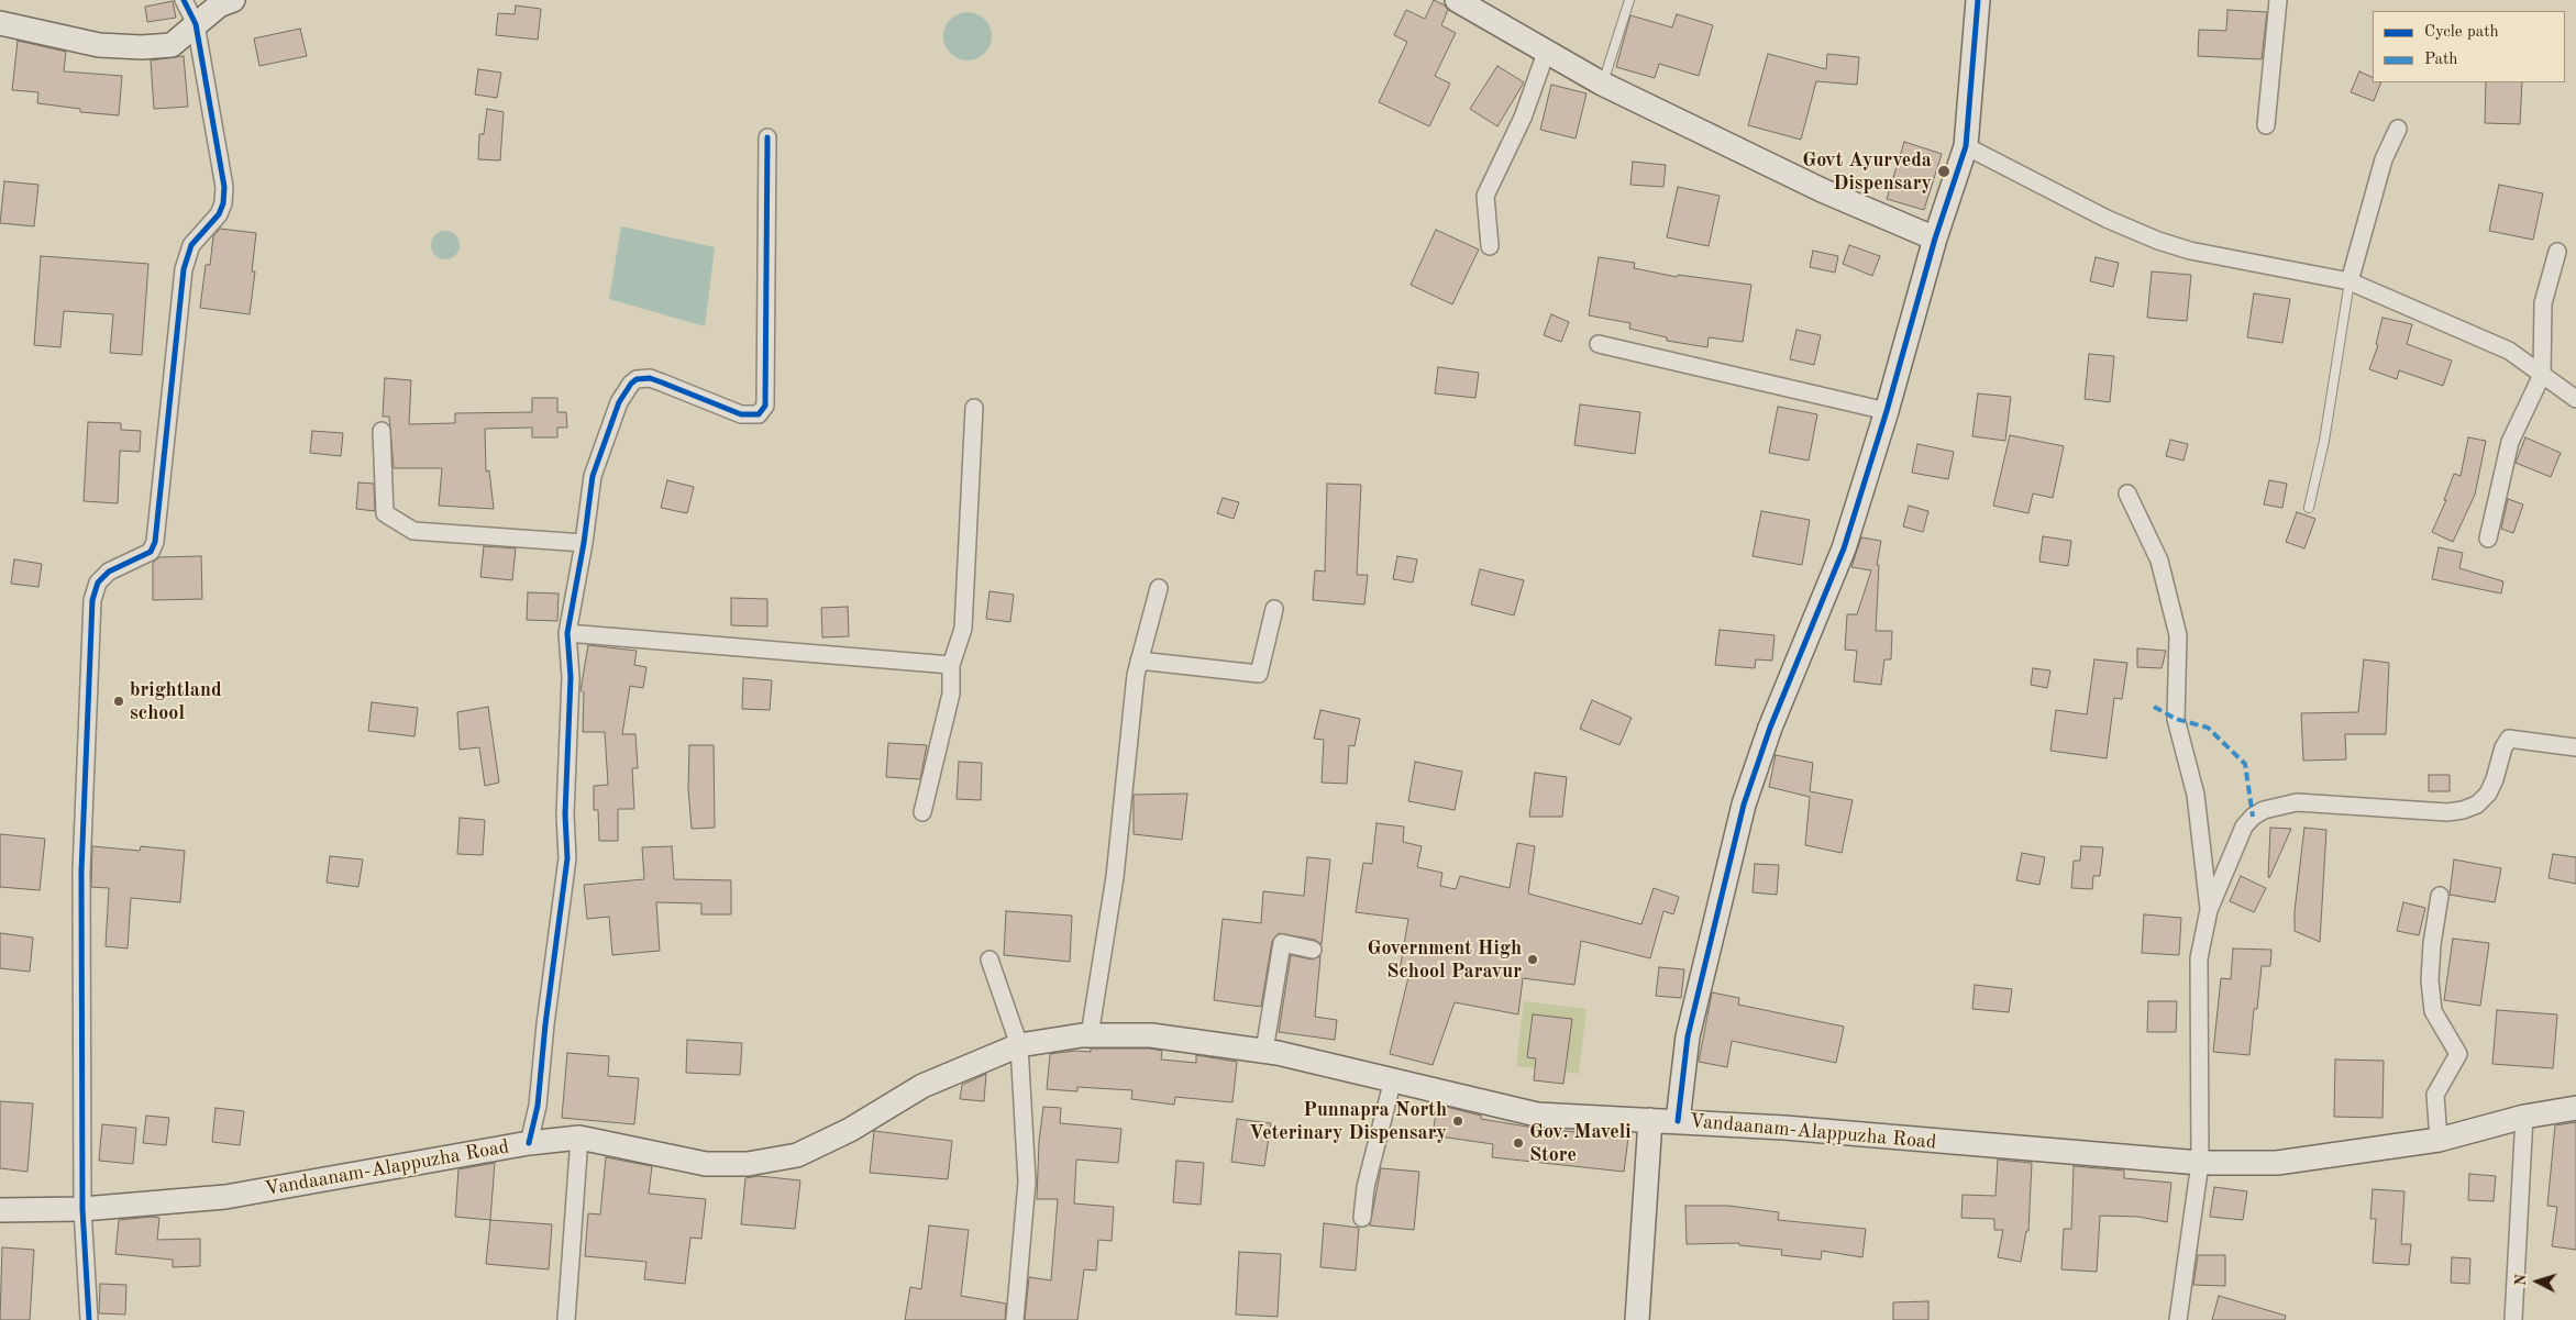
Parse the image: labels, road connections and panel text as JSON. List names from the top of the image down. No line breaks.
{"streets":{"main road":["Vandaanam-Alappuzha Road"]},"places":["Govt Ayurveda Dispensary","brightland school","Government High School Paravur","Punnapra North Veterinary Dispensary","Gov. Maveli Store"],"legend":["Cycle path","Path"],"north":"left"}
